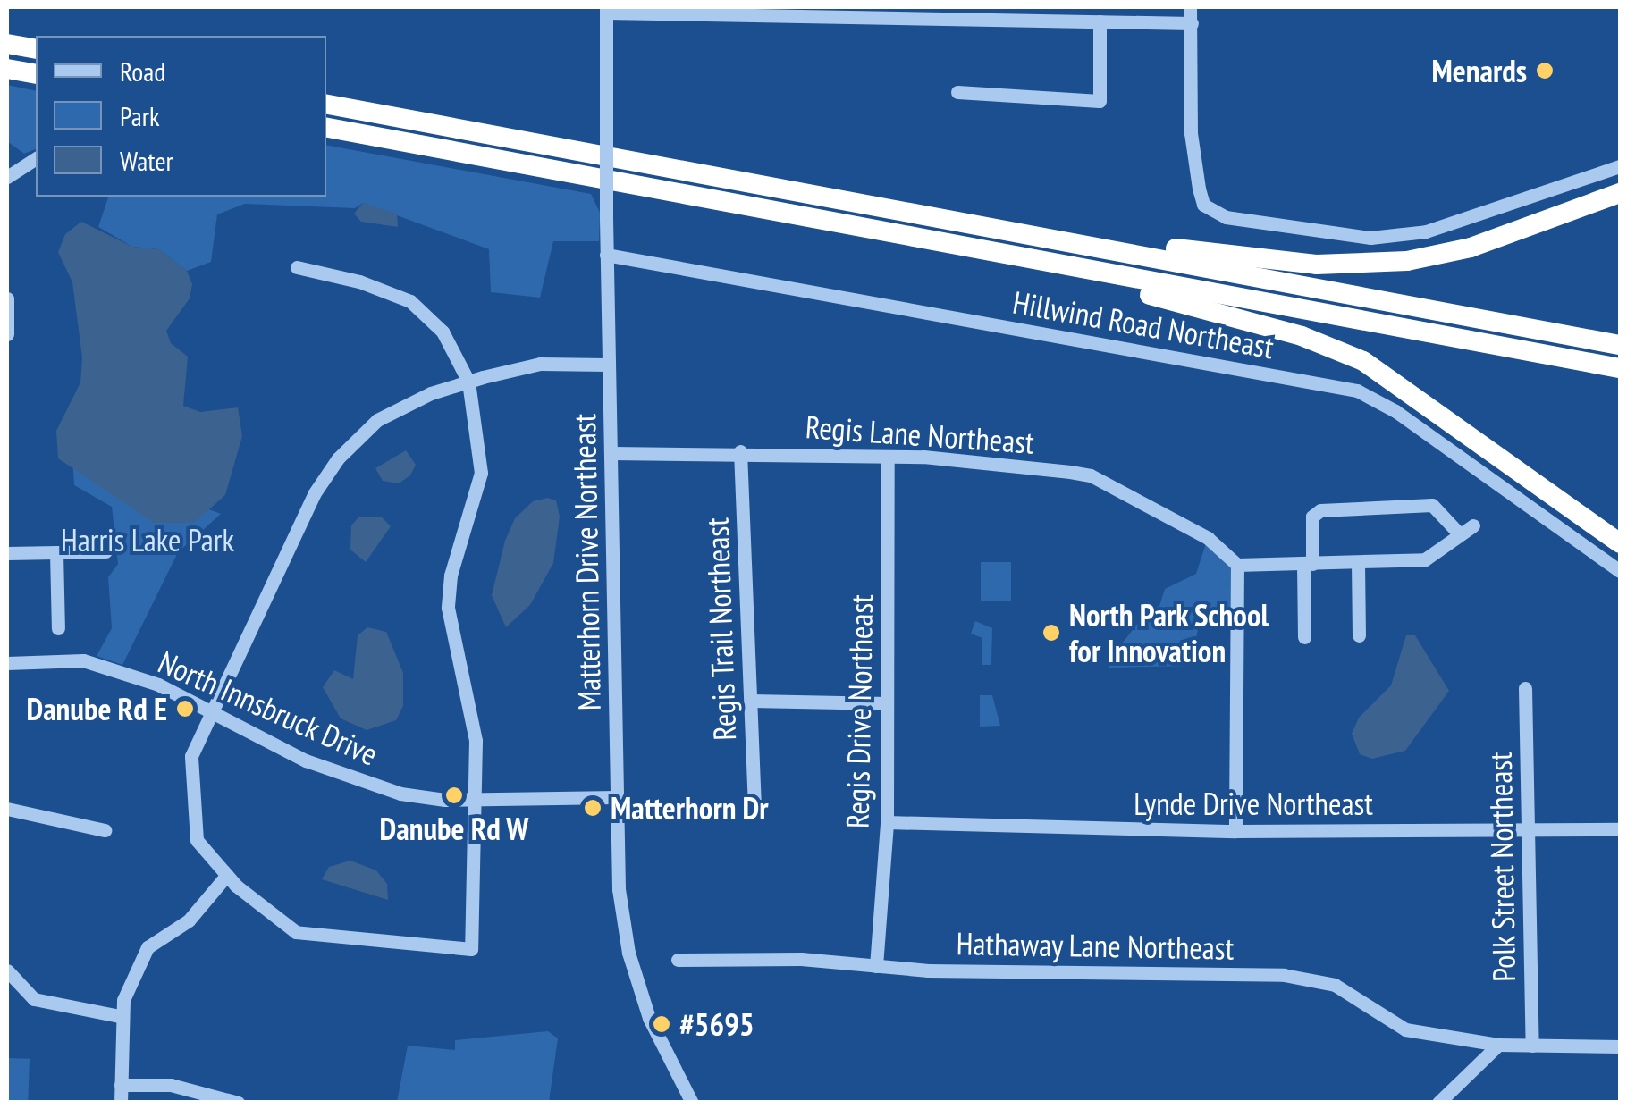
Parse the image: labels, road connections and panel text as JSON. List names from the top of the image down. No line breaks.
{"streets":{"street":["Hillwind Road Northeast","Regis Lane Northeast","Matterhorn Drive Northeast","Regis Trail Northeast","North Innsbruck Drive","Regis Drive Northeast","Lynde Drive Northeast","Polk Street Northeast","Hathaway Lane Northeast"]},"crossings":[["Hillwind Road Northeast","Matterhorn Drive Northeast"],["Regis Lane Northeast","Matterhorn Drive Northeast"],["Regis Lane Northeast","Regis Trail Northeast"],["Regis Lane Northeast","Regis Drive Northeast"],["Matterhorn Drive Northeast","North Innsbruck Drive"],["Regis Drive Northeast","Lynde Drive Northeast"],["Regis Drive Northeast","Hathaway Lane Northeast"],["Lynde Drive Northeast","Polk Street Northeast"],["Polk Street Northeast","Hathaway Lane Northeast"]],"parks":["Harris Lake Park"],"places":["Menards","North Park School for Innovation","Danube Rd E","Danube Rd W","Matterhorn Dr","#5695"],"legend":["Road","Park","Water"]}
